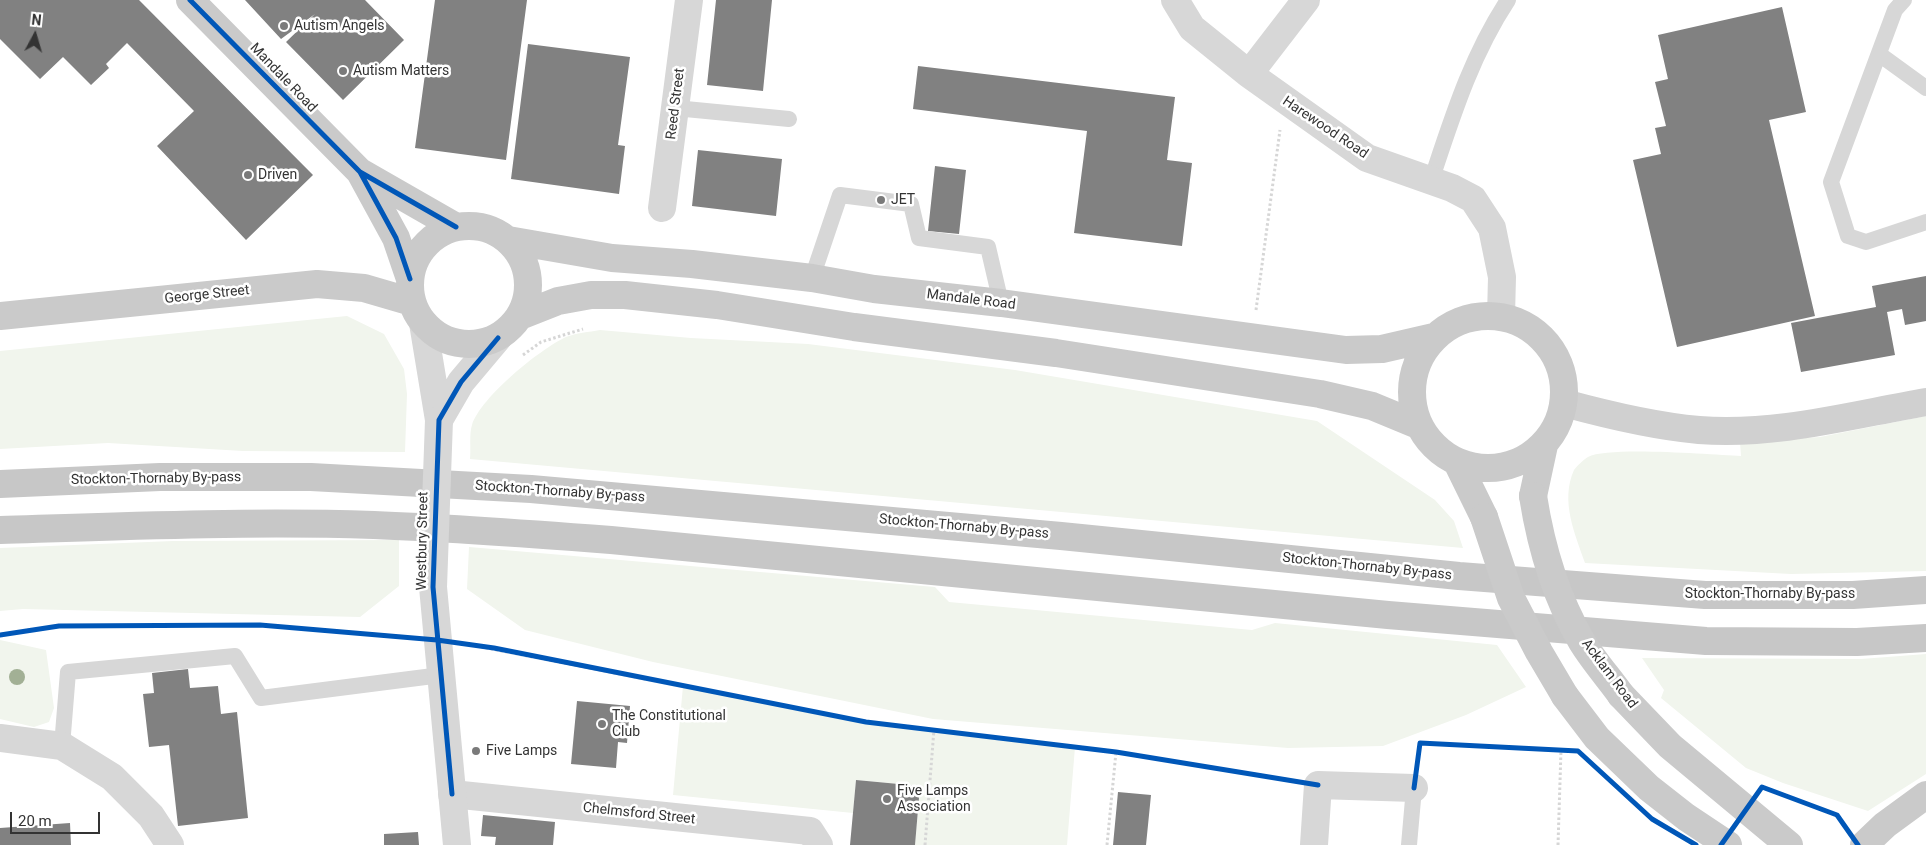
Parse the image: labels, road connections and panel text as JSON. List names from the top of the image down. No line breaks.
{"streets":{"highway":["Stockton-Thornaby By-pass"],"main road":["Mandale Road","George Street","Acklam Road"],"street":["Reed Street","Harewood Road","Westbury Street","Chelmsford Street"]},"crossings":[["Mandale Road","Harewood Road"],["Mandale Road","George Street"],["Mandale Road","Westbury Street"],["Mandale Road","Acklam Road"],["Harewood Road","Acklam Road"],["George Street","Westbury Street"],["Westbury Street","Chelmsford Street"]],"places":["Autism Angels","Autism Matters","Driven","JET","The Constitutional Club","Five Lamps","Five Lamps Association"],"scale_bar":"20 m","north":"top"}
